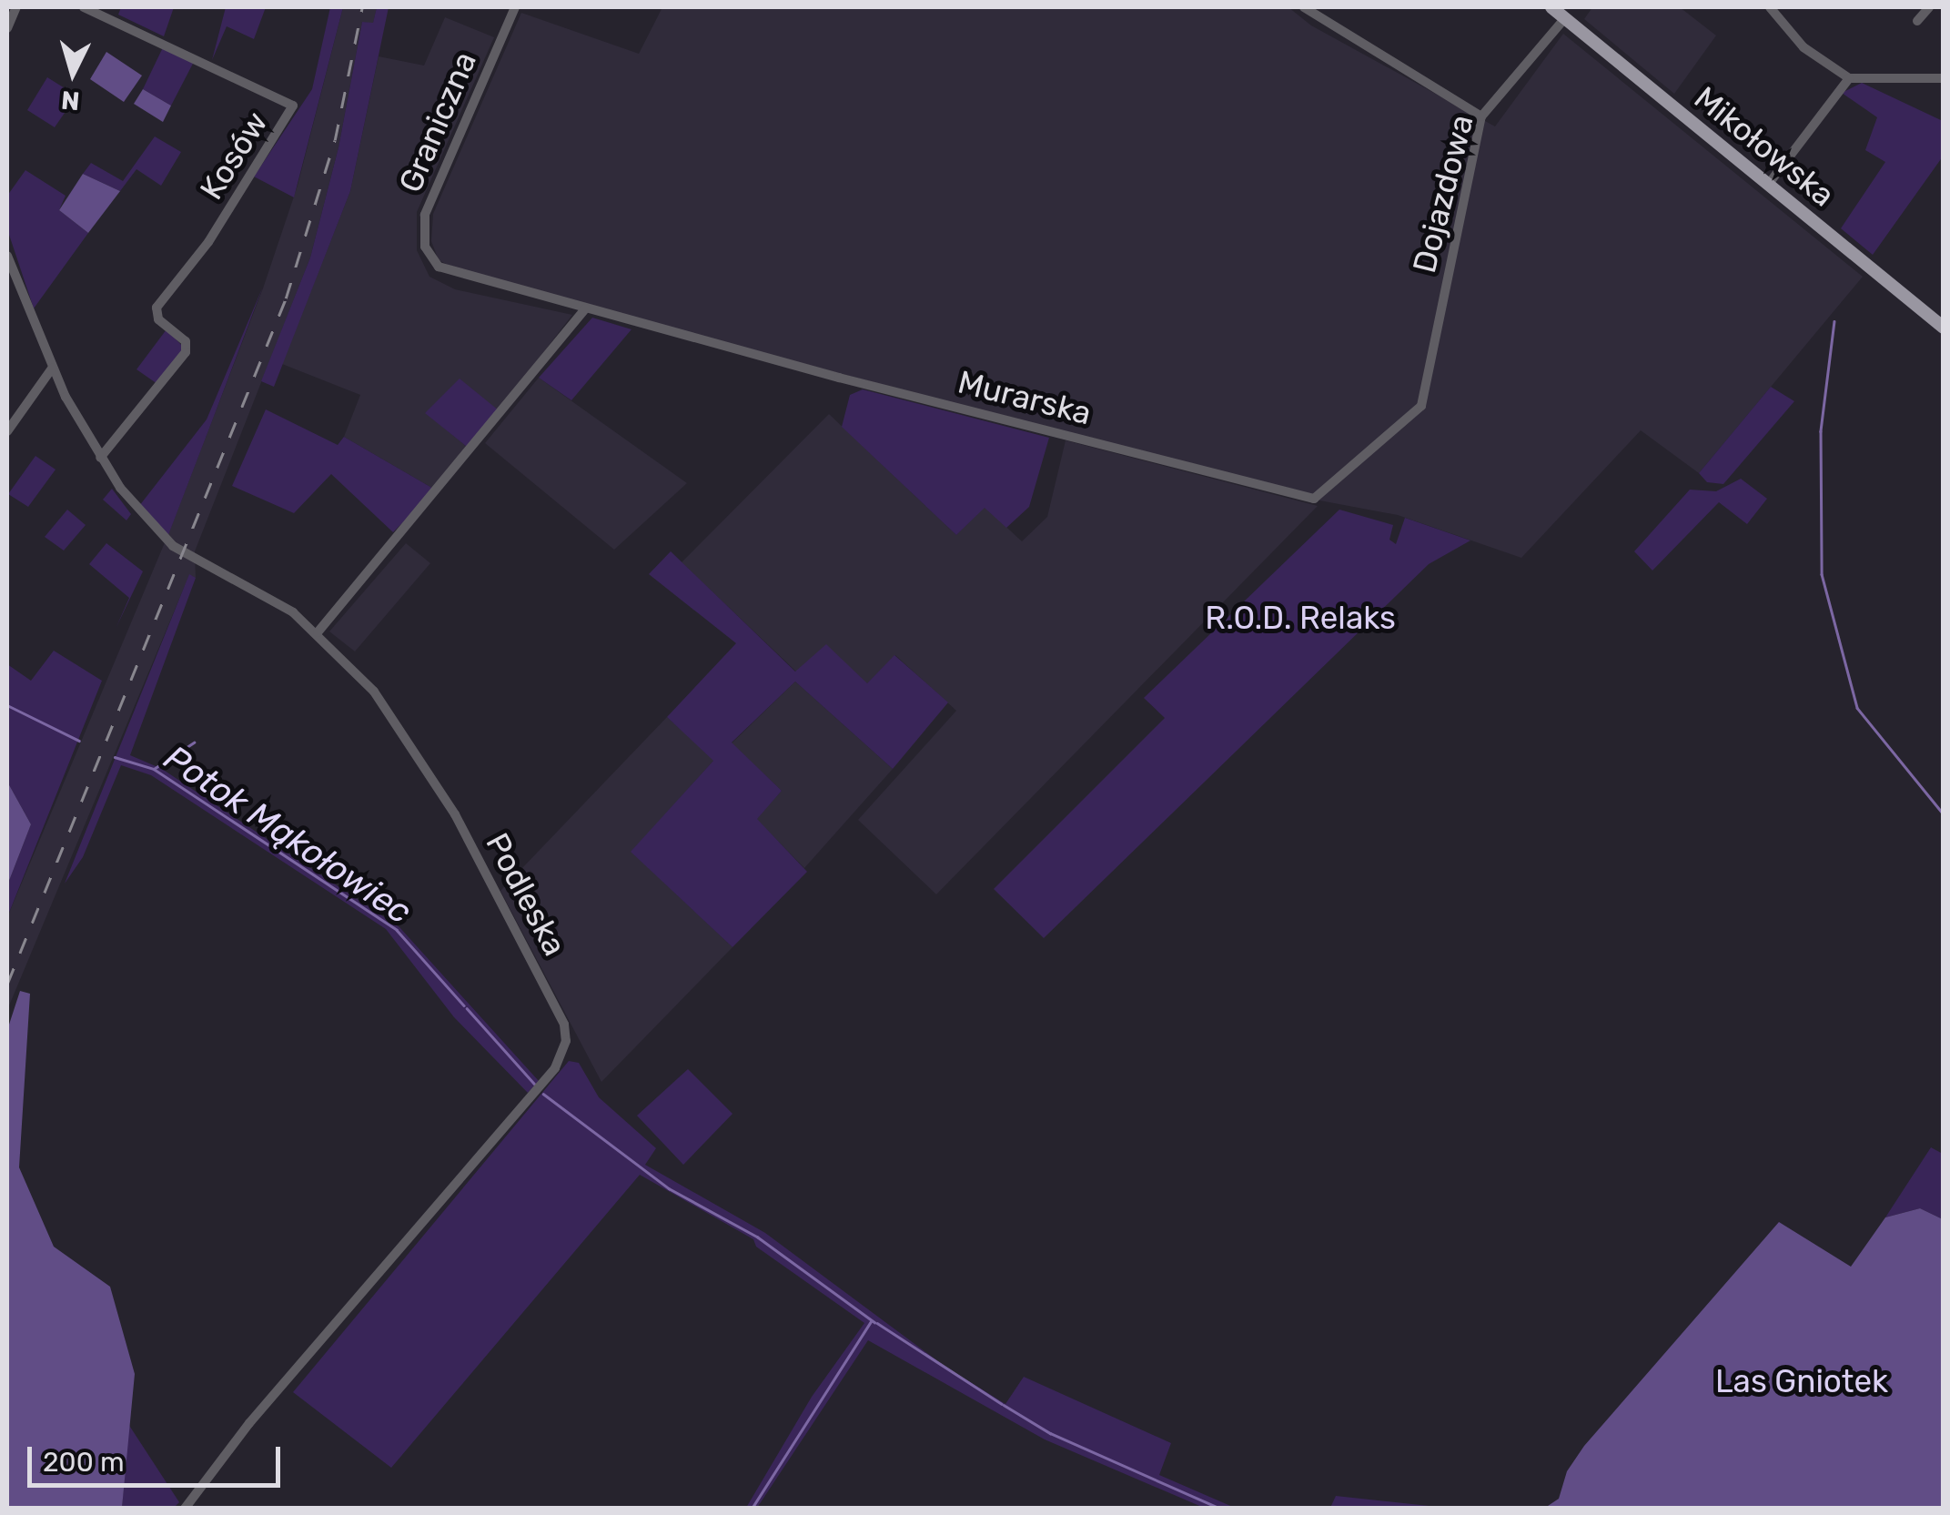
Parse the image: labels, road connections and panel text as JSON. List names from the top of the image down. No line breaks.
{"streets":{"main road":["Mikołowska"],"street":["Graniczna","Kosów","Dojazdowa","Murarska","Podleska"]},"crossings":[["Graniczna","Murarska"],["Mikołowska","Dojazdowa"],["Kosów","Podleska"],["Dojazdowa","Murarska"]],"water":["Potok Mąkołowiec"],"parks":["R.O.D. Relaks","Las Gniotek"],"scale_bar":"200 m","north":"bottom"}
